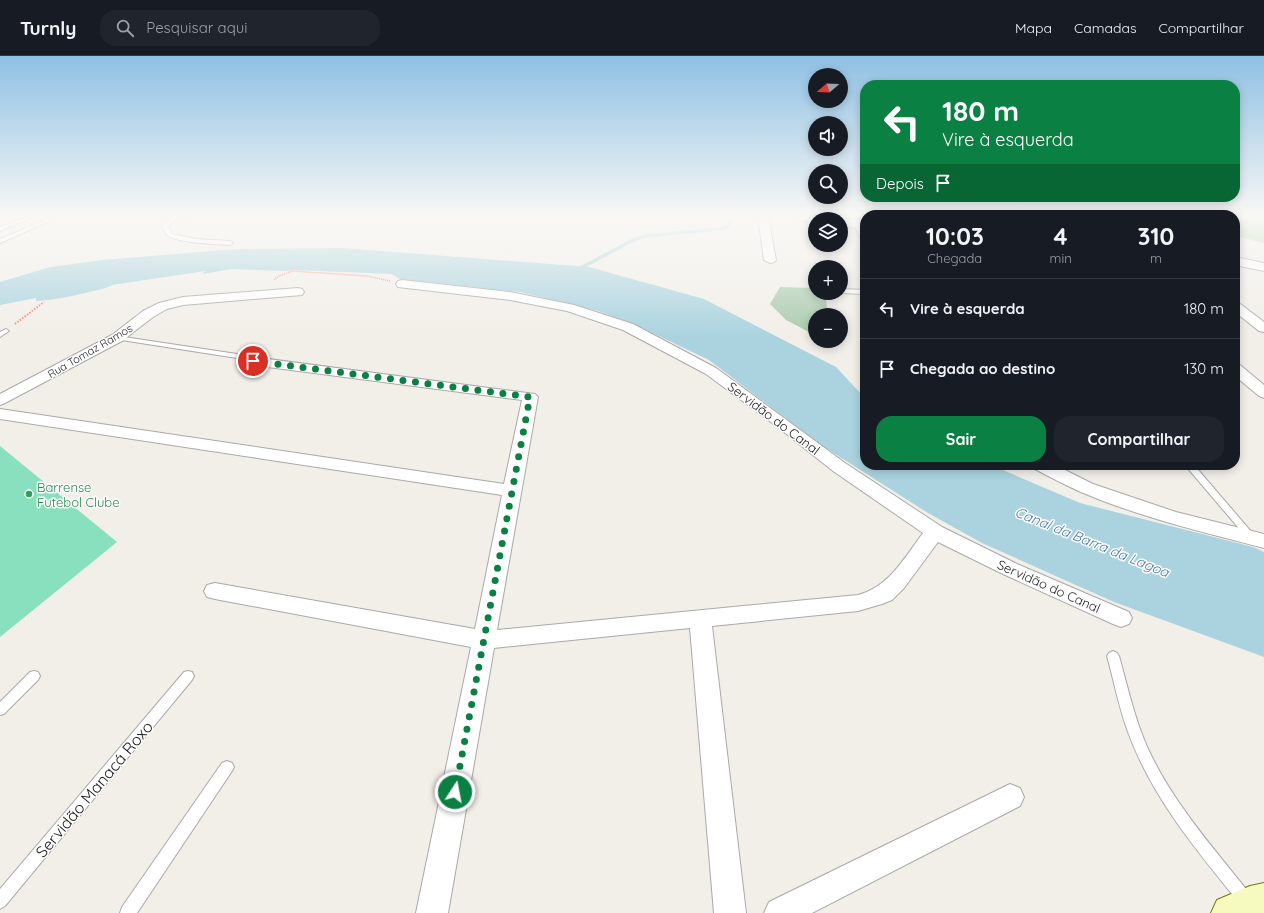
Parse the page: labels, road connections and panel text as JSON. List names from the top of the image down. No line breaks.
{"streets":{"street":["Rua Tomaz Ramos","Servidão do Canal"],"lane":["Servidão Manacá Roxo"]},"water":["Canal da Barra da Lagoa"],"places":["Barrense Futebol Clube"],"north":"left","page":{"header":"Turnly","search":"Pesquisar aqui","nav":["Mapa","Camadas","Compartilhar"],"map_buttons":["+","−"],"turn":["180 m","Vire à esquerda"],"then":"Depois","eta":["10:03","Chegada","4","min","310","m"],"list":[{"name":"Vire à esquerda","value":"180 m"},{"name":"Chegada ao destino","value":"130 m"}],"buttons":["Sair","Compartilhar"]}}
